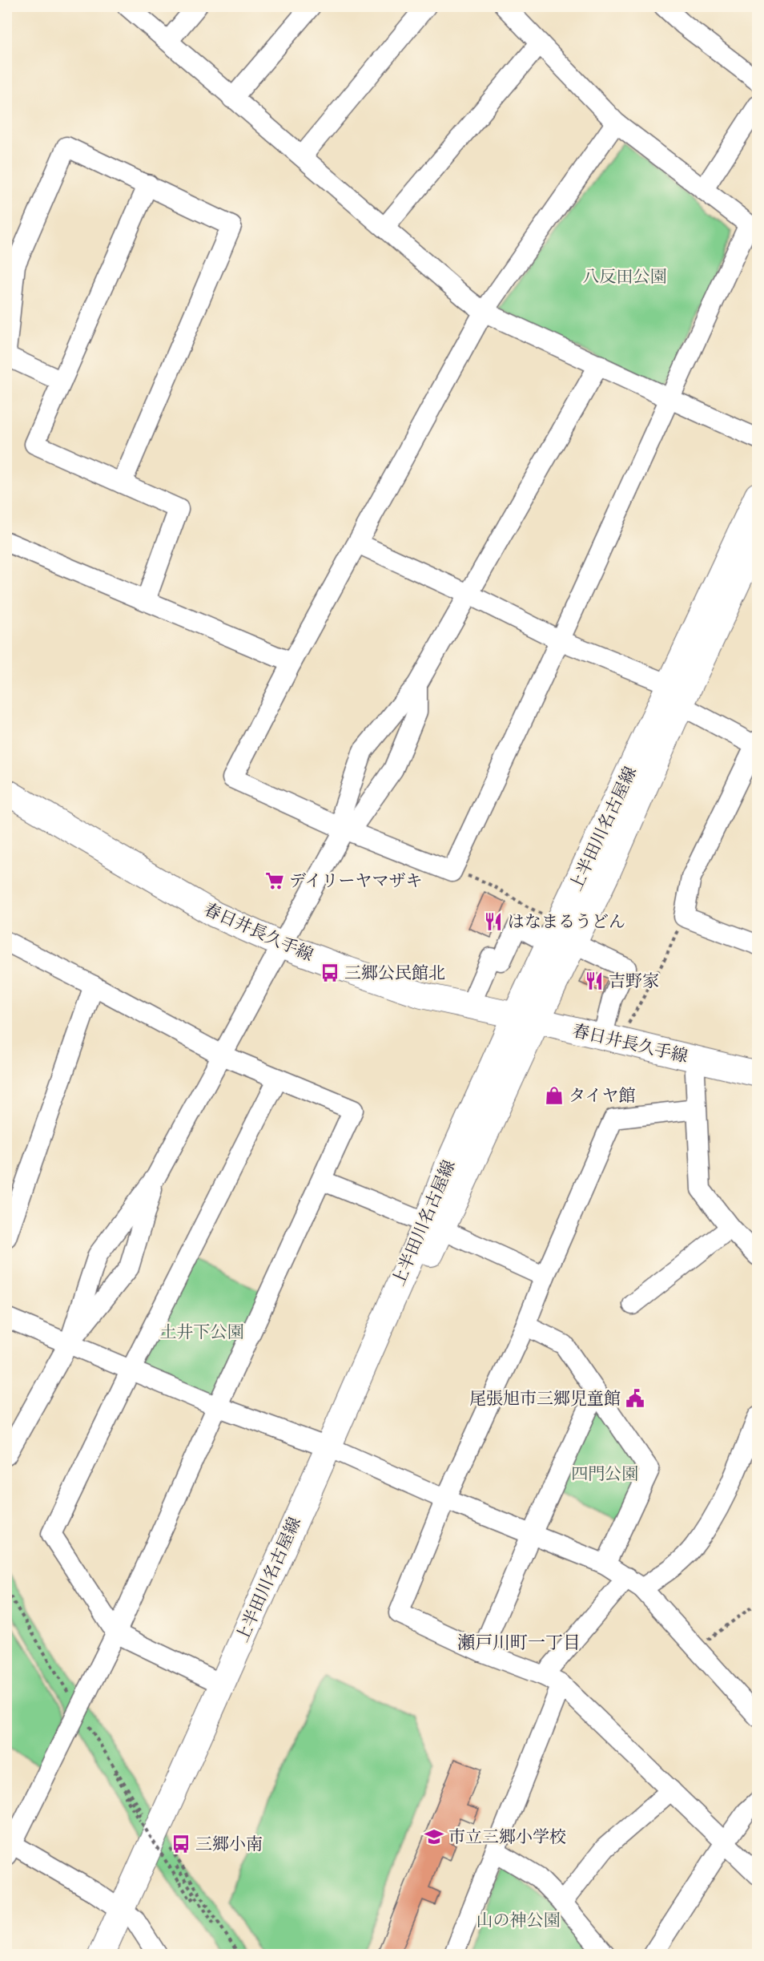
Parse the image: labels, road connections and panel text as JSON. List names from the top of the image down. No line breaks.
{"streets":{"main road":["上半田川名古屋線","春日井長久手線"]},"crossings":[["上半田川名古屋線","春日井長久手線"]],"districts":["瀬戸川町一丁目"],"parks":["八反田公園","土井下公園","四門公園","山の神公園"],"places":{"supermarket":["デイリーヤマザキ"],"restaurant":["はなまるうどん","吉野家"],"bus stop":["三郷公民館北","三郷小南"],"shop":["タイヤ館"],"public building":["尾張旭市三郷児童館"],"school or university":["市立三郷小学校"]}}
